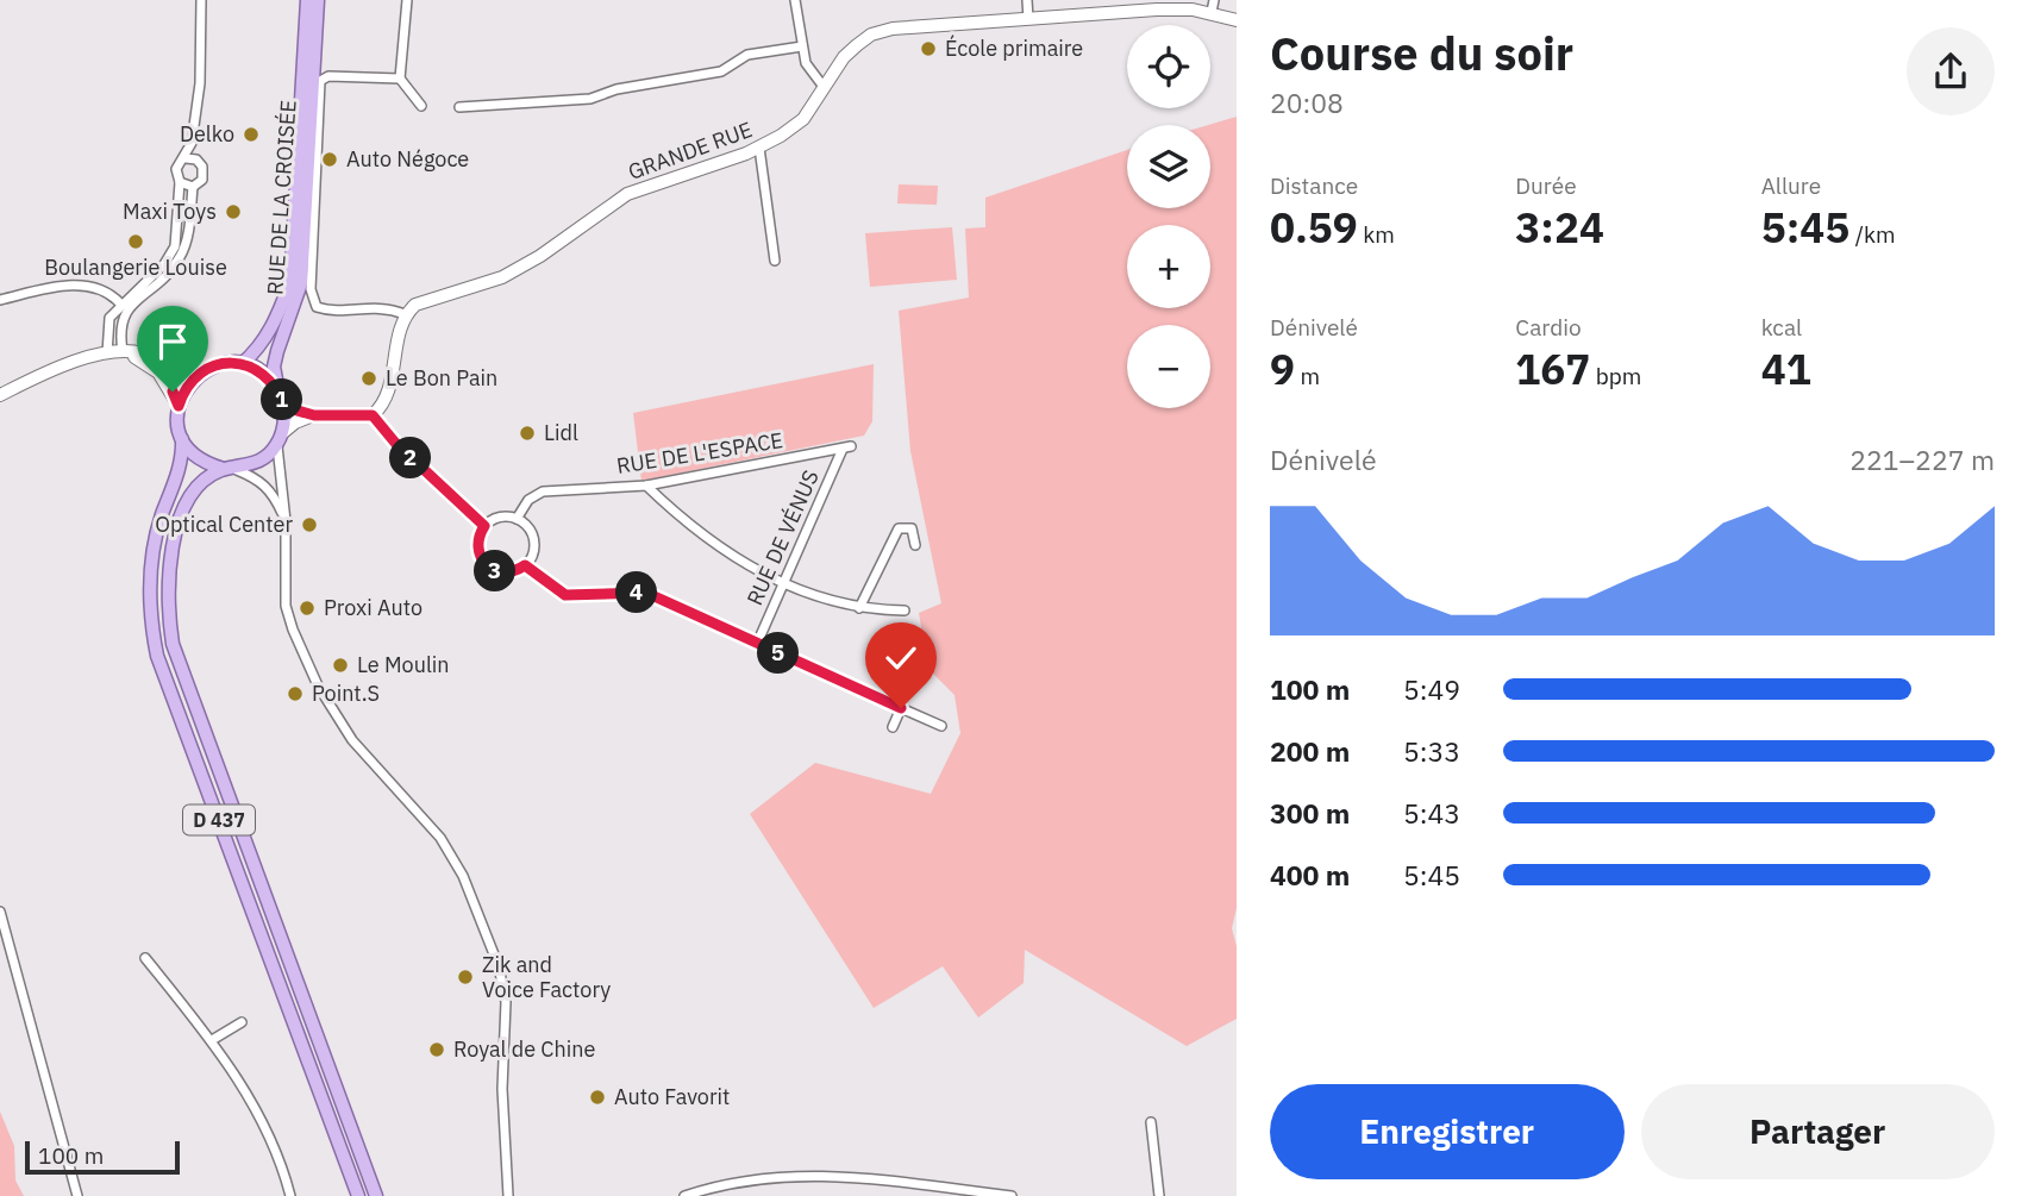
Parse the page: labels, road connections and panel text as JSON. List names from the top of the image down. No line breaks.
{"streets":{"main road":["RUE DE LA CROISÉE","D 437"],"street":["GRANDE RUE","RUE DE L'ESPACE","RUE DE VÉNUS"]},"crossings":[["RUE DE LA CROISÉE","D 437"],["RUE DE L'ESPACE","RUE DE VÉNUS"]],"places":["École primaire","Delko","Auto Négoce","Maxi Toys","Boulangerie Louise","Le Bon Pain","Lidl","Optical Center","Proxi Auto","Le Moulin","Point.S","Zik and Voice Factory","Royal de Chine","Auto Favorit"],"scale_bar":"100 m","page":{"heading":["Course du soir","20:08"],"map_buttons":["+","−"],"stats":[["Distance","0.59 km"],["Durée","3:24"],["Allure","5:45 /km"],["Dénivelé","9 m"],["Cardio","167 bpm"],["kcal","41"]],"pins":["1","2","3","4","5"],"chart":["Dénivelé","221–227 m"],"list":[{"name":"100 m","note":"5:49"},{"name":"200 m","note":"5:33"},{"name":"300 m","note":"5:43"},{"name":"400 m","note":"5:45"}],"buttons":["Enregistrer","Partager"],"scale":"100 m"}}
